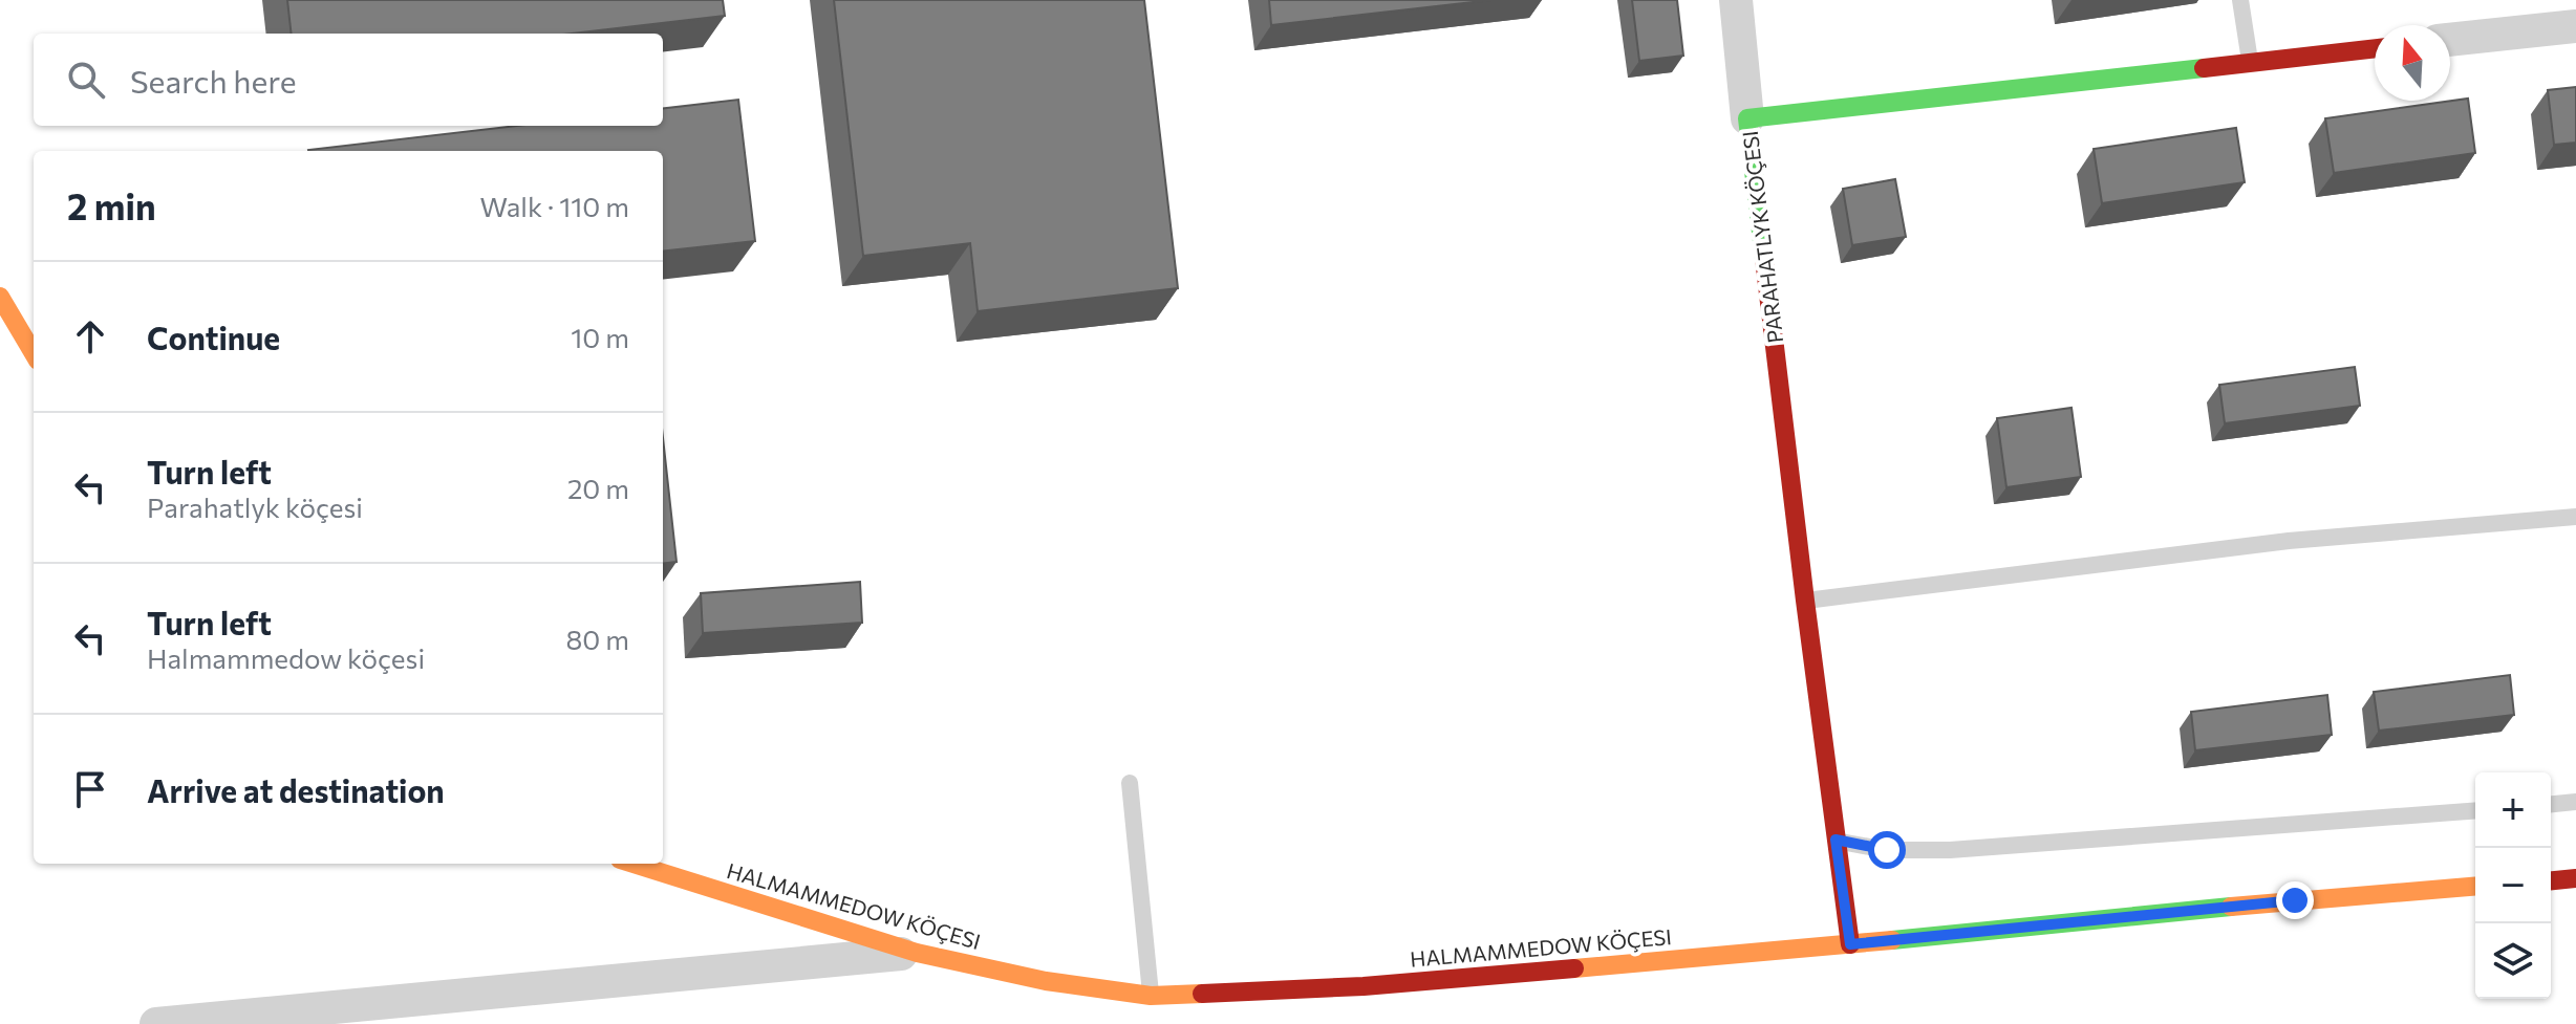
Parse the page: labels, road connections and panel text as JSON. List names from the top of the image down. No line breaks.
{"streets":{"street":["PARAHATLYK KÖÇESI","HALMAMMEDOW KÖÇESI"]},"crossings":[["PARAHATLYK KÖÇESI","HALMAMMEDOW KÖÇESI"]],"north":"top","page":{"search":"Search here","heading":["2 min","Walk · 110 m"],"list":[["Continue","10 m"],["Turn left","Parahatlyk köçesi","20 m"],["Turn left","Halmammedow köçesi","80 m"],"Arrive at destination"],"map_buttons":["+","−"]}}
